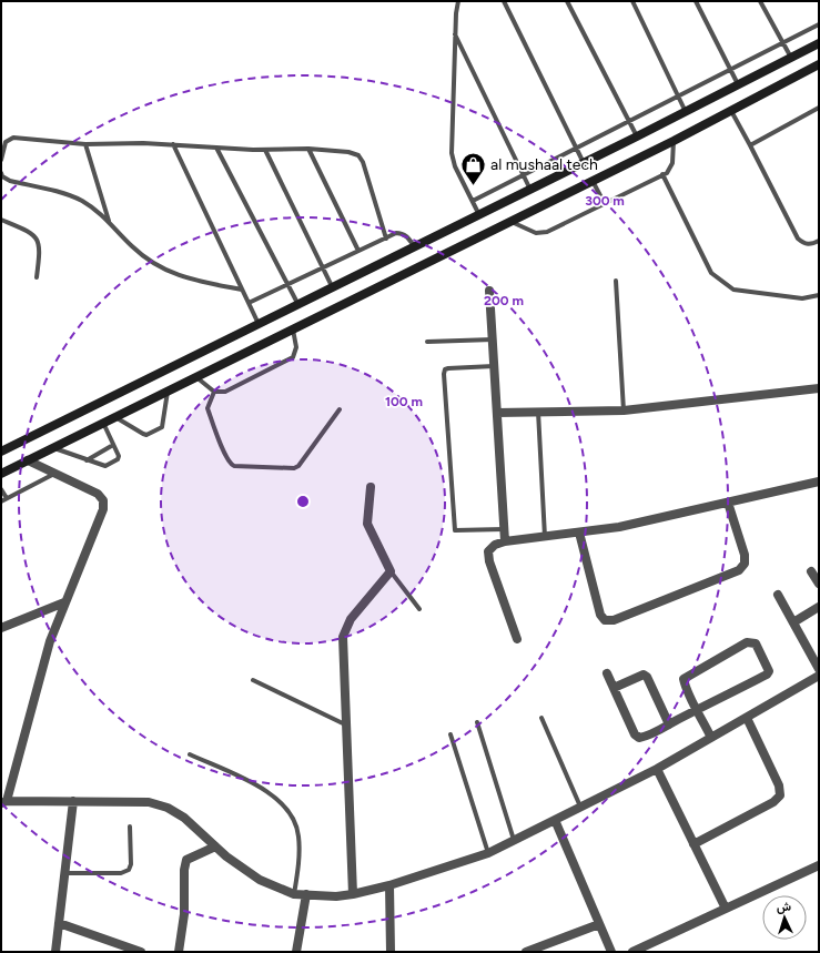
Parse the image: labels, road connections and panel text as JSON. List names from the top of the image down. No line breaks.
{"places":{"shop":["al mushaal tech"]},"north":"top","rings":["300 m","200 m","100 m"]}
